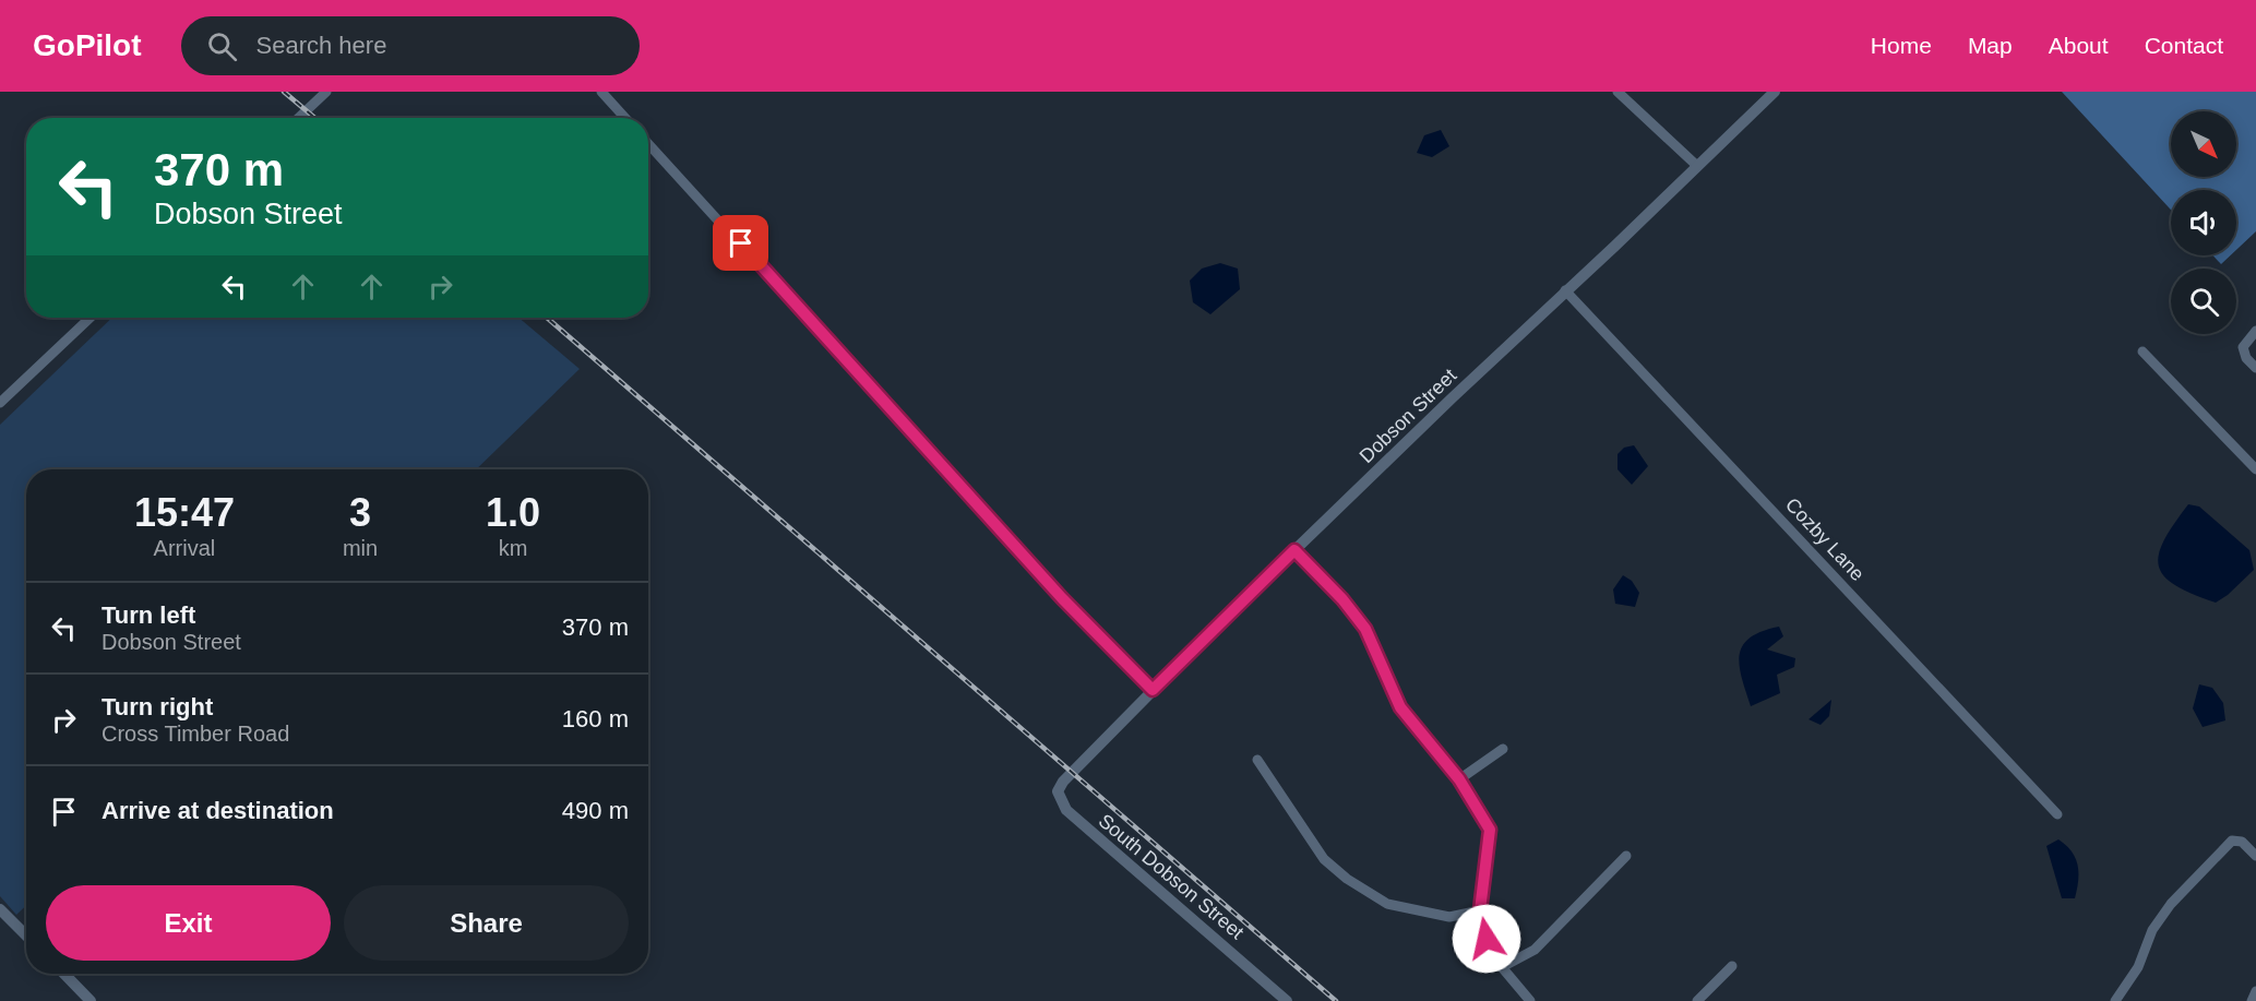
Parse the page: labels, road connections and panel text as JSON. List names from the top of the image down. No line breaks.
{"streets":{"street":["Dobson Street","Cozby Lane","South Dobson Street"]},"crossings":[["Dobson Street","Cozby Lane"],["Dobson Street","South Dobson Street"]],"north":"bottom right","page":{"header":"GoPilot","search":"Search here","nav":["Home","Map","About","Contact"],"turn":["370 m","Dobson Street"],"eta":["15:47","Arrival","3","min","1.0","km"],"list":[{"name":"Turn left","note":"Dobson Street","value":"370 m"},{"name":"Turn right","note":"Cross Timber Road","value":"160 m"},{"name":"Arrive at destination","value":"490 m"}],"buttons":["Exit","Share"]}}
